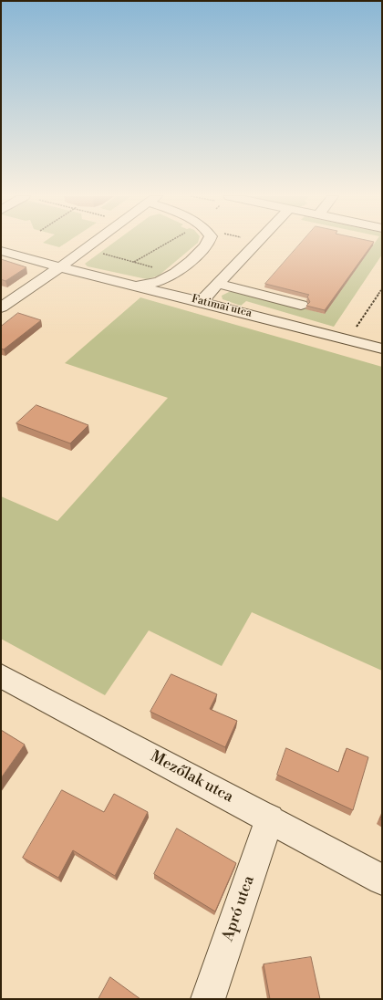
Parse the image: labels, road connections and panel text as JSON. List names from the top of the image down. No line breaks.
{"streets":{"street":["Fatimai utca","Mezőlak utca","Apró utca"]},"crossings":[["Mezőlak utca","Apró utca"]]}
